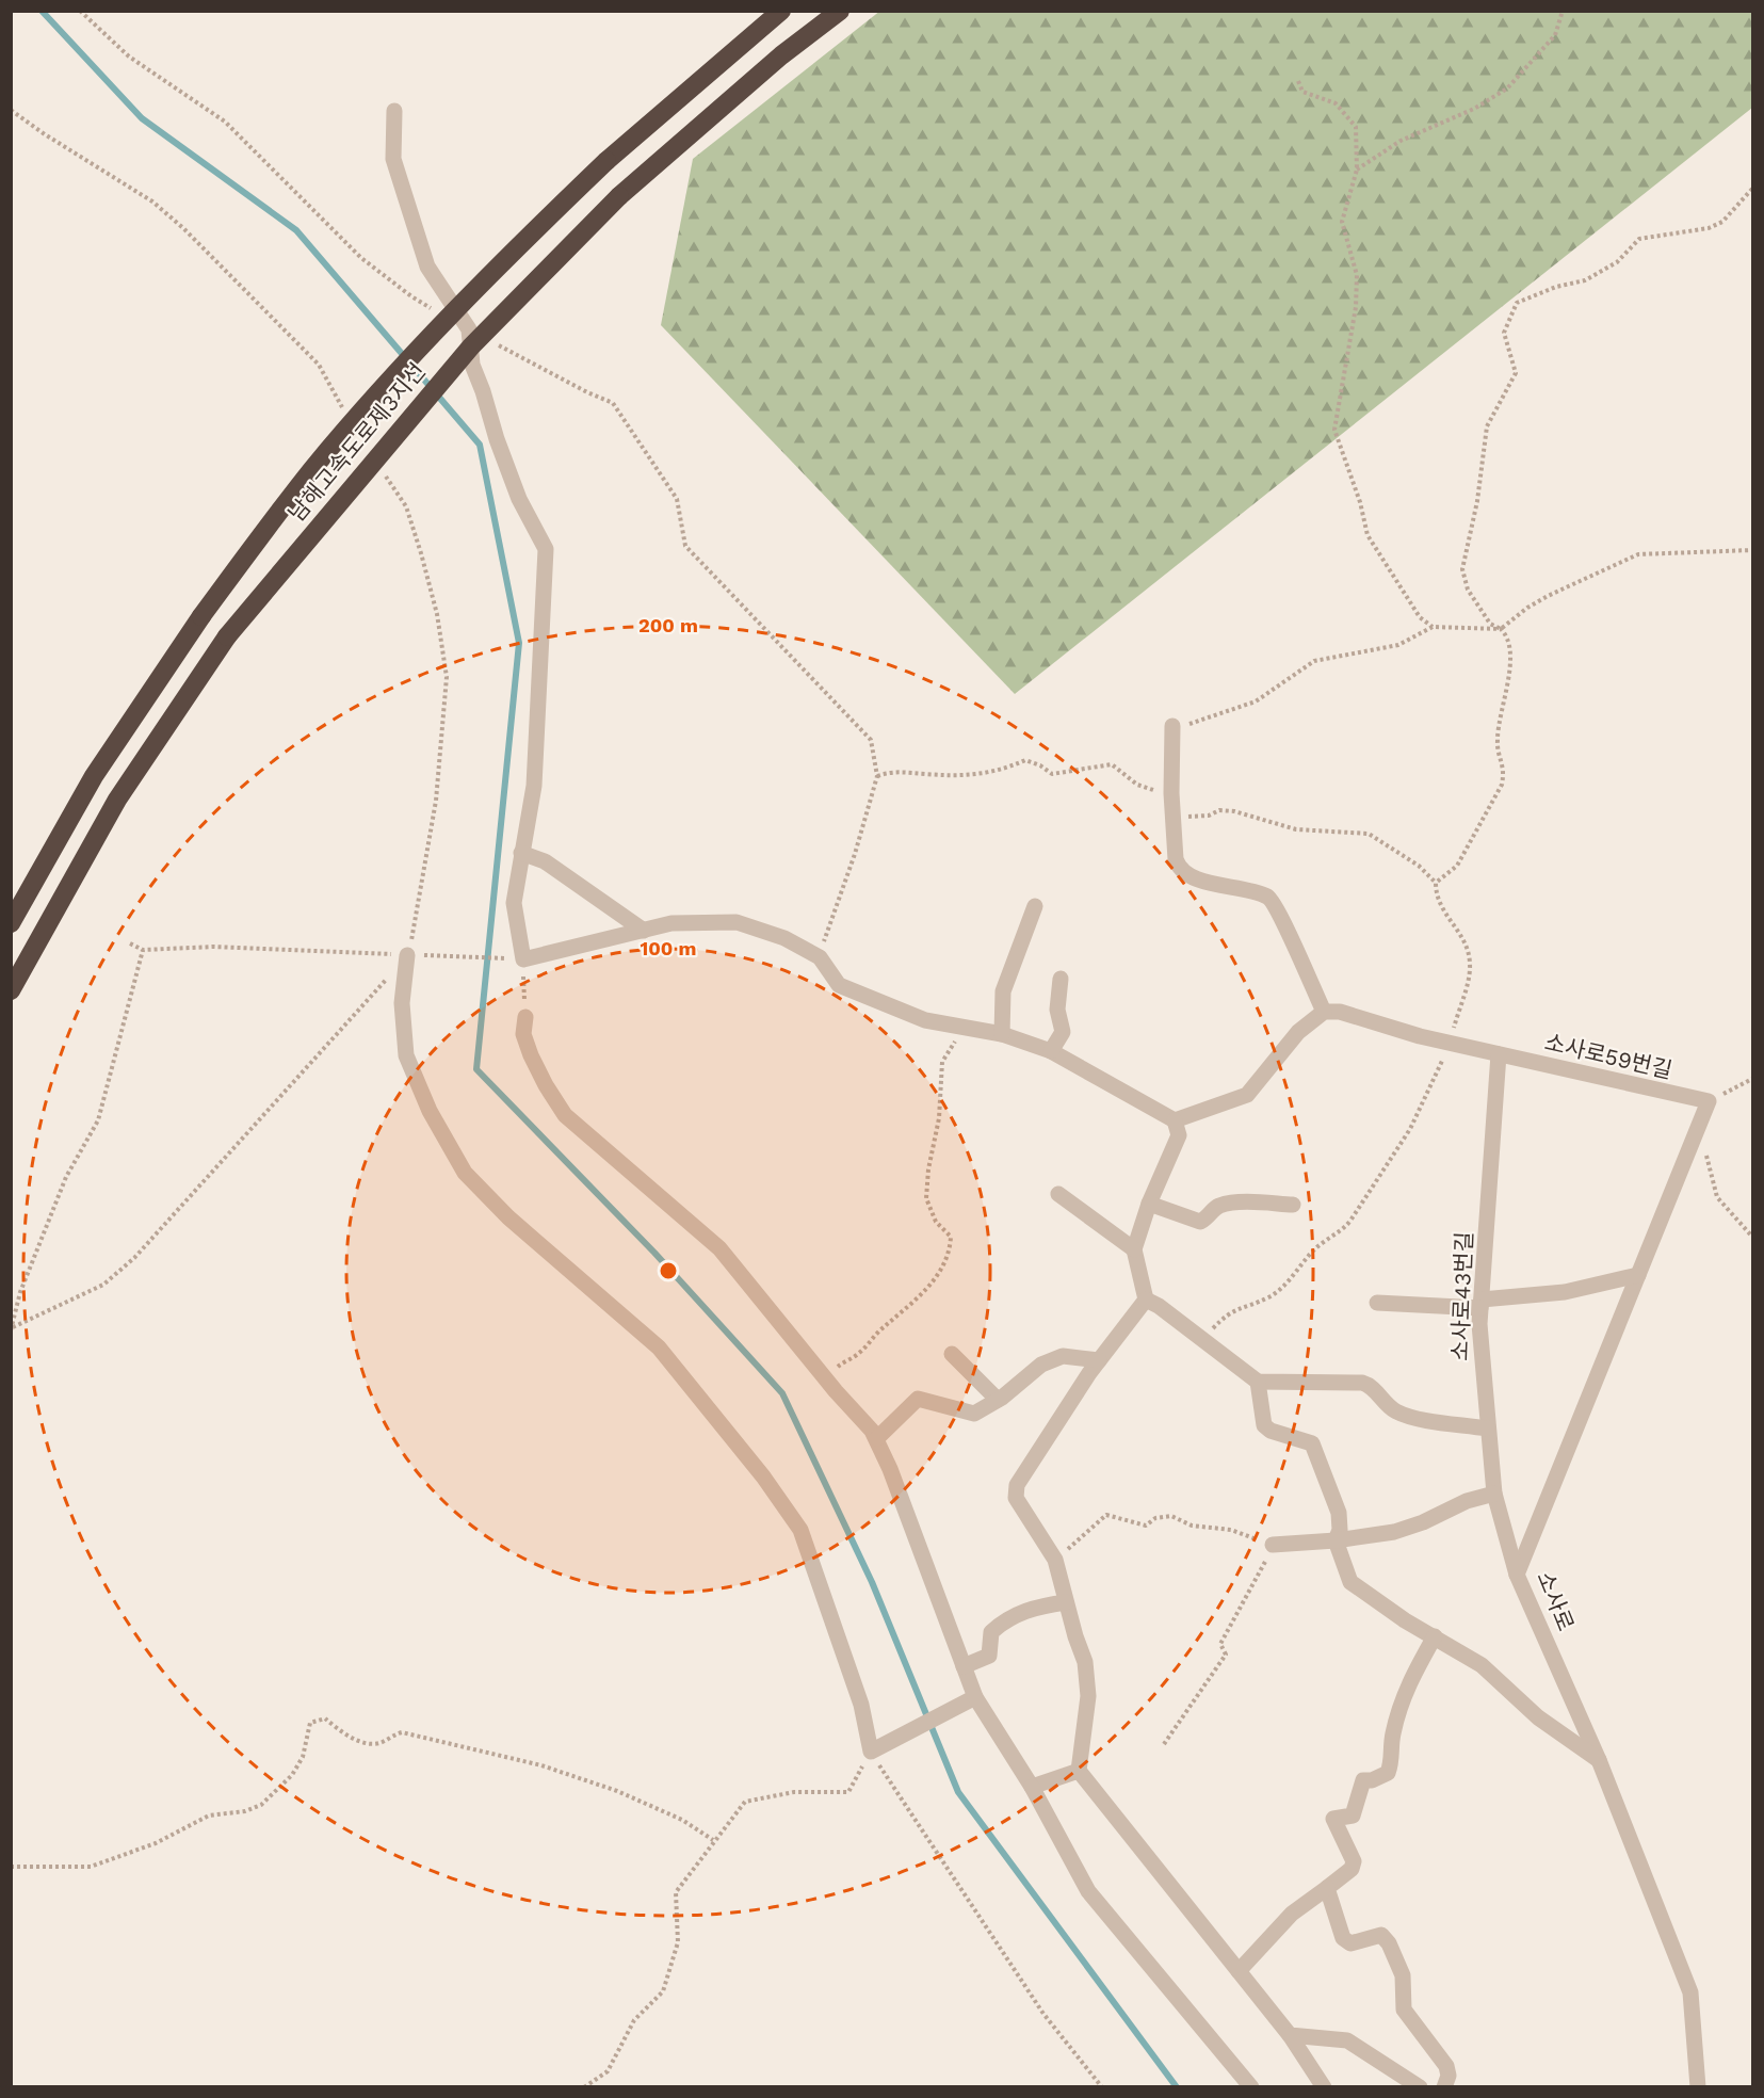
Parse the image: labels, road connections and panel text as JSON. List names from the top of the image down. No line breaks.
{"streets":{"highway":["남해고속도로제3지선"],"street":["소사로59번길","소사로43번길","소사로"]},"crossings":[["소사로59번길","소사로43번길"],["소사로59번길","소사로"],["소사로43번길","소사로"]],"rings":["200 m","100 m"]}
